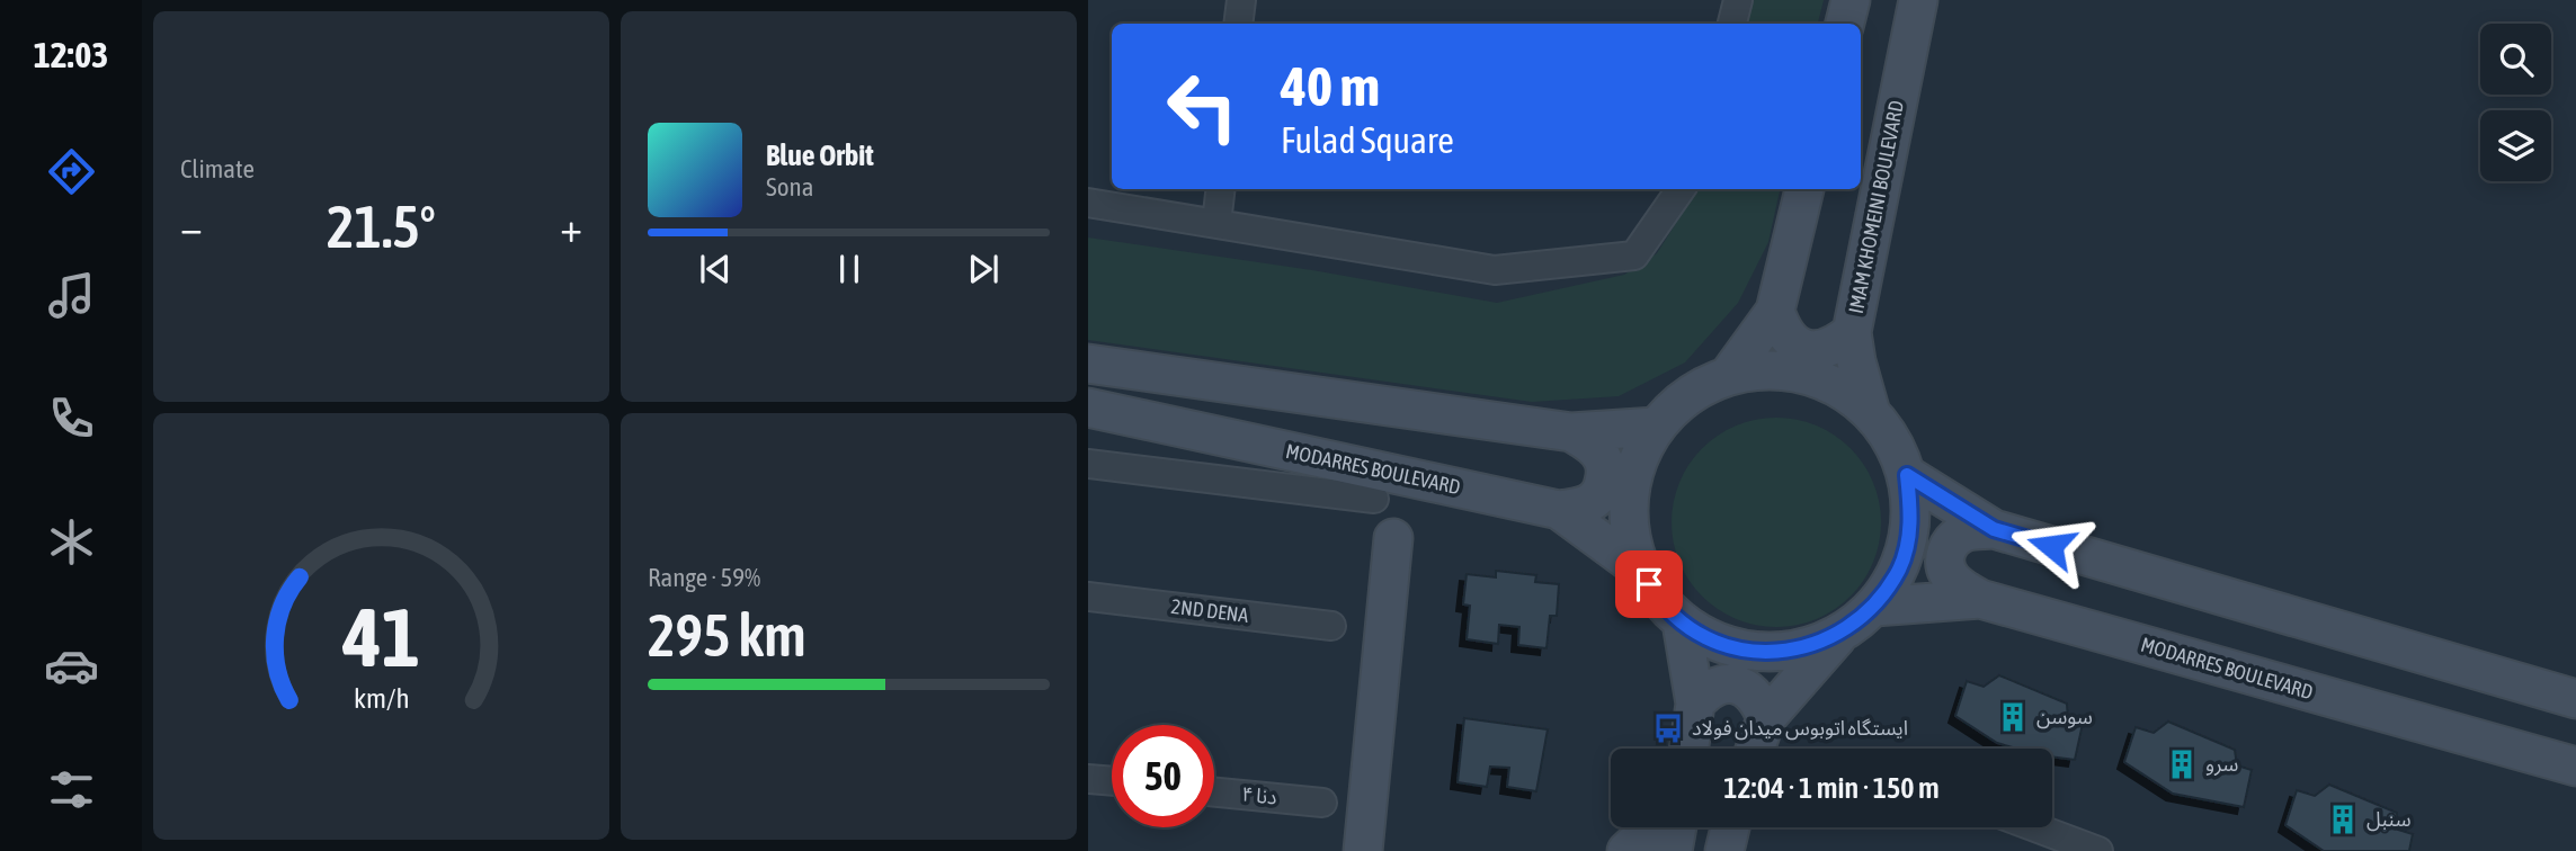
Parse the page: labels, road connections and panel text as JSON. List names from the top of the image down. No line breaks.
{"streets":{"main road":["IMAM KHOMEINI BOULEVARD","MODARRES BOULEVARD"],"street":["2ND DENA","دنا ۴"]},"places":{"building":["سوسن","سرو","سنبل"],"bus stop":["ایستگاه اتوبوس میدان فولاد"]},"page":{"tabs":"12:03","tile":["Climate",["Range · 59%","295 km"]],"turn":["40 m","Fulad Square"],"song":["Blue Orbit","Sona"],"heat":["−","21.5°","+"],"limit":"50","trip":"12:04 · 1 min · 150 m","gauge":["41","km/h"]}}
